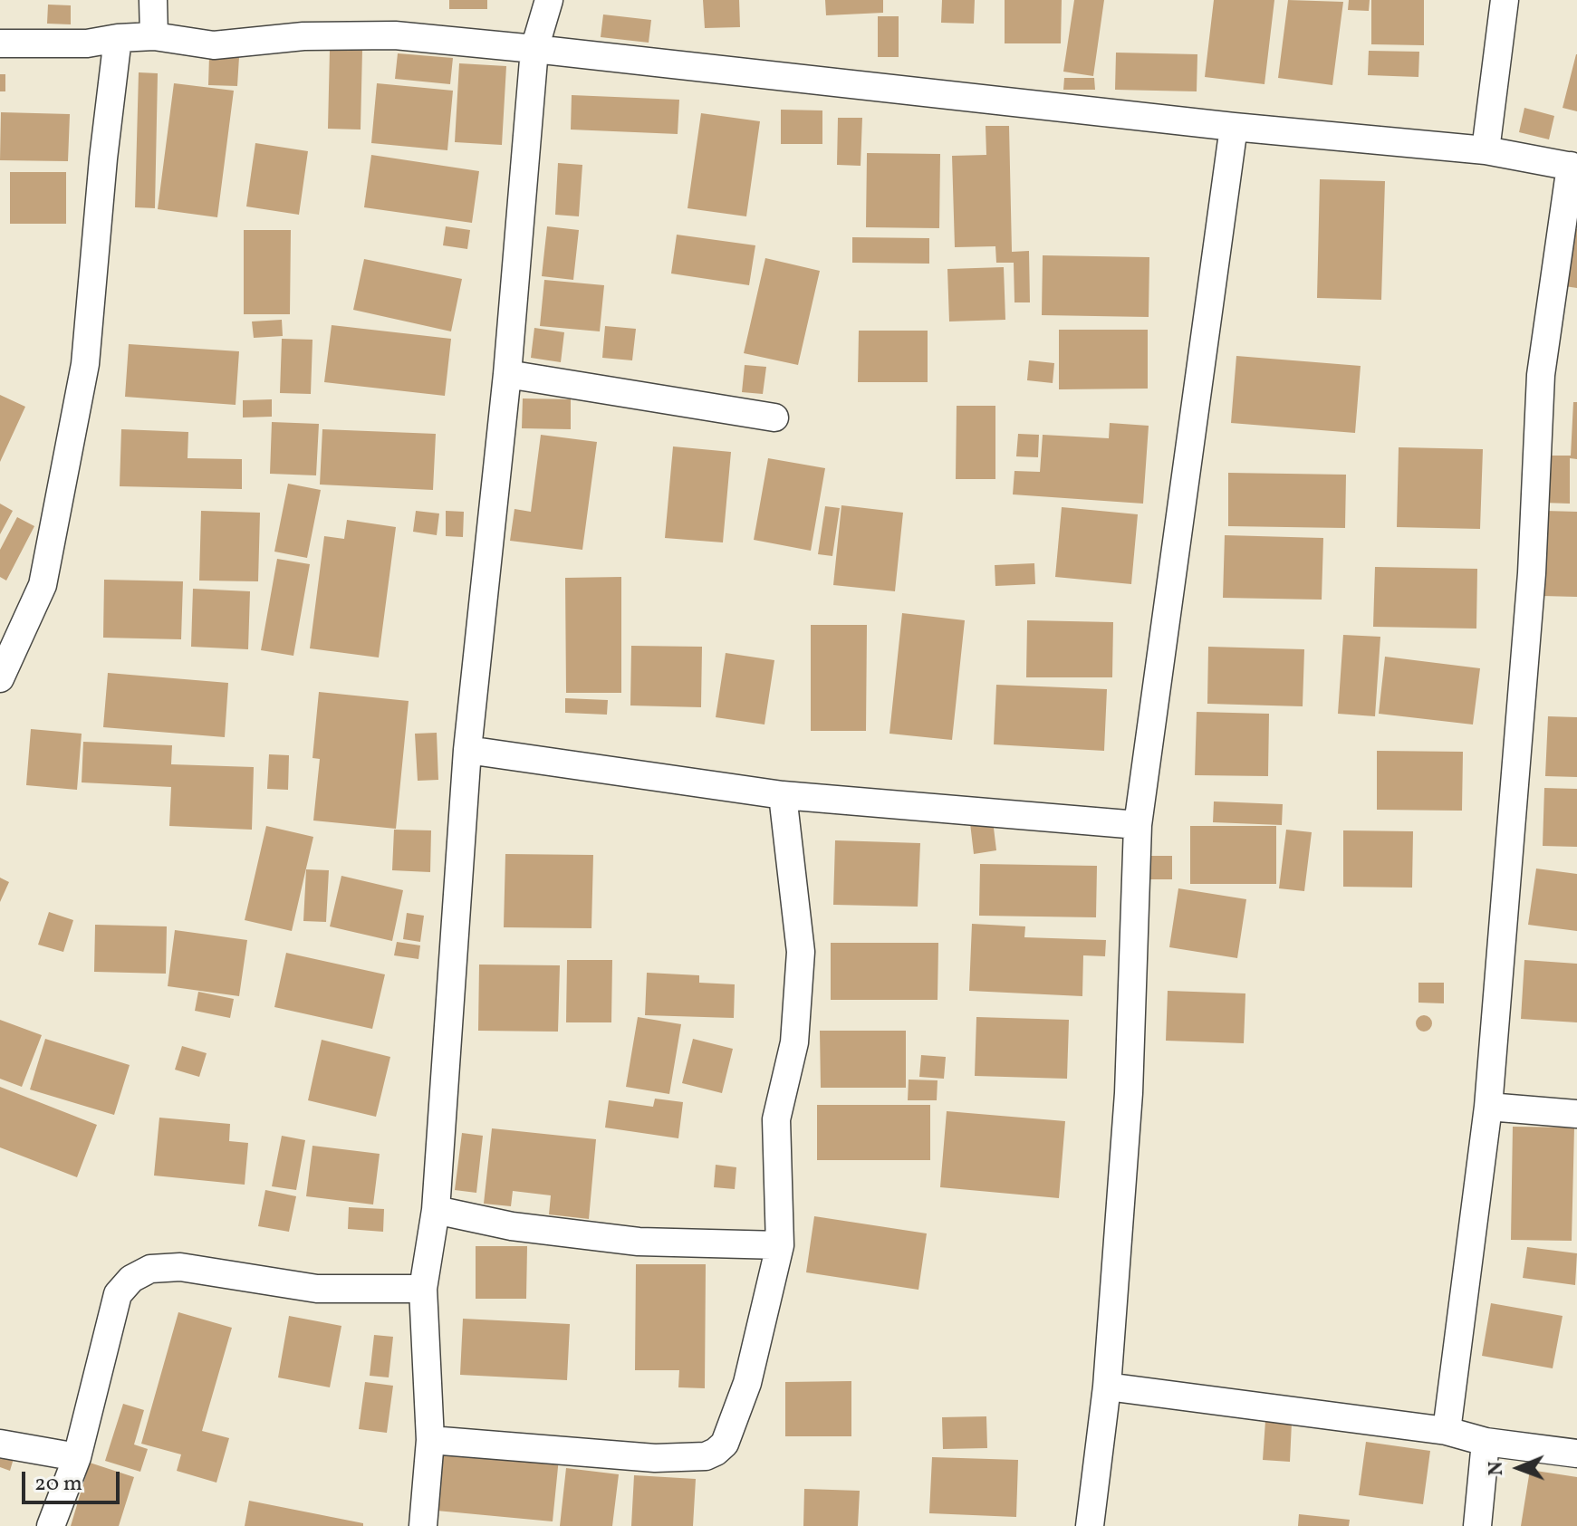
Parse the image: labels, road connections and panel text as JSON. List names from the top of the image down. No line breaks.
{"scale_bar":"20 m","north":"left"}
